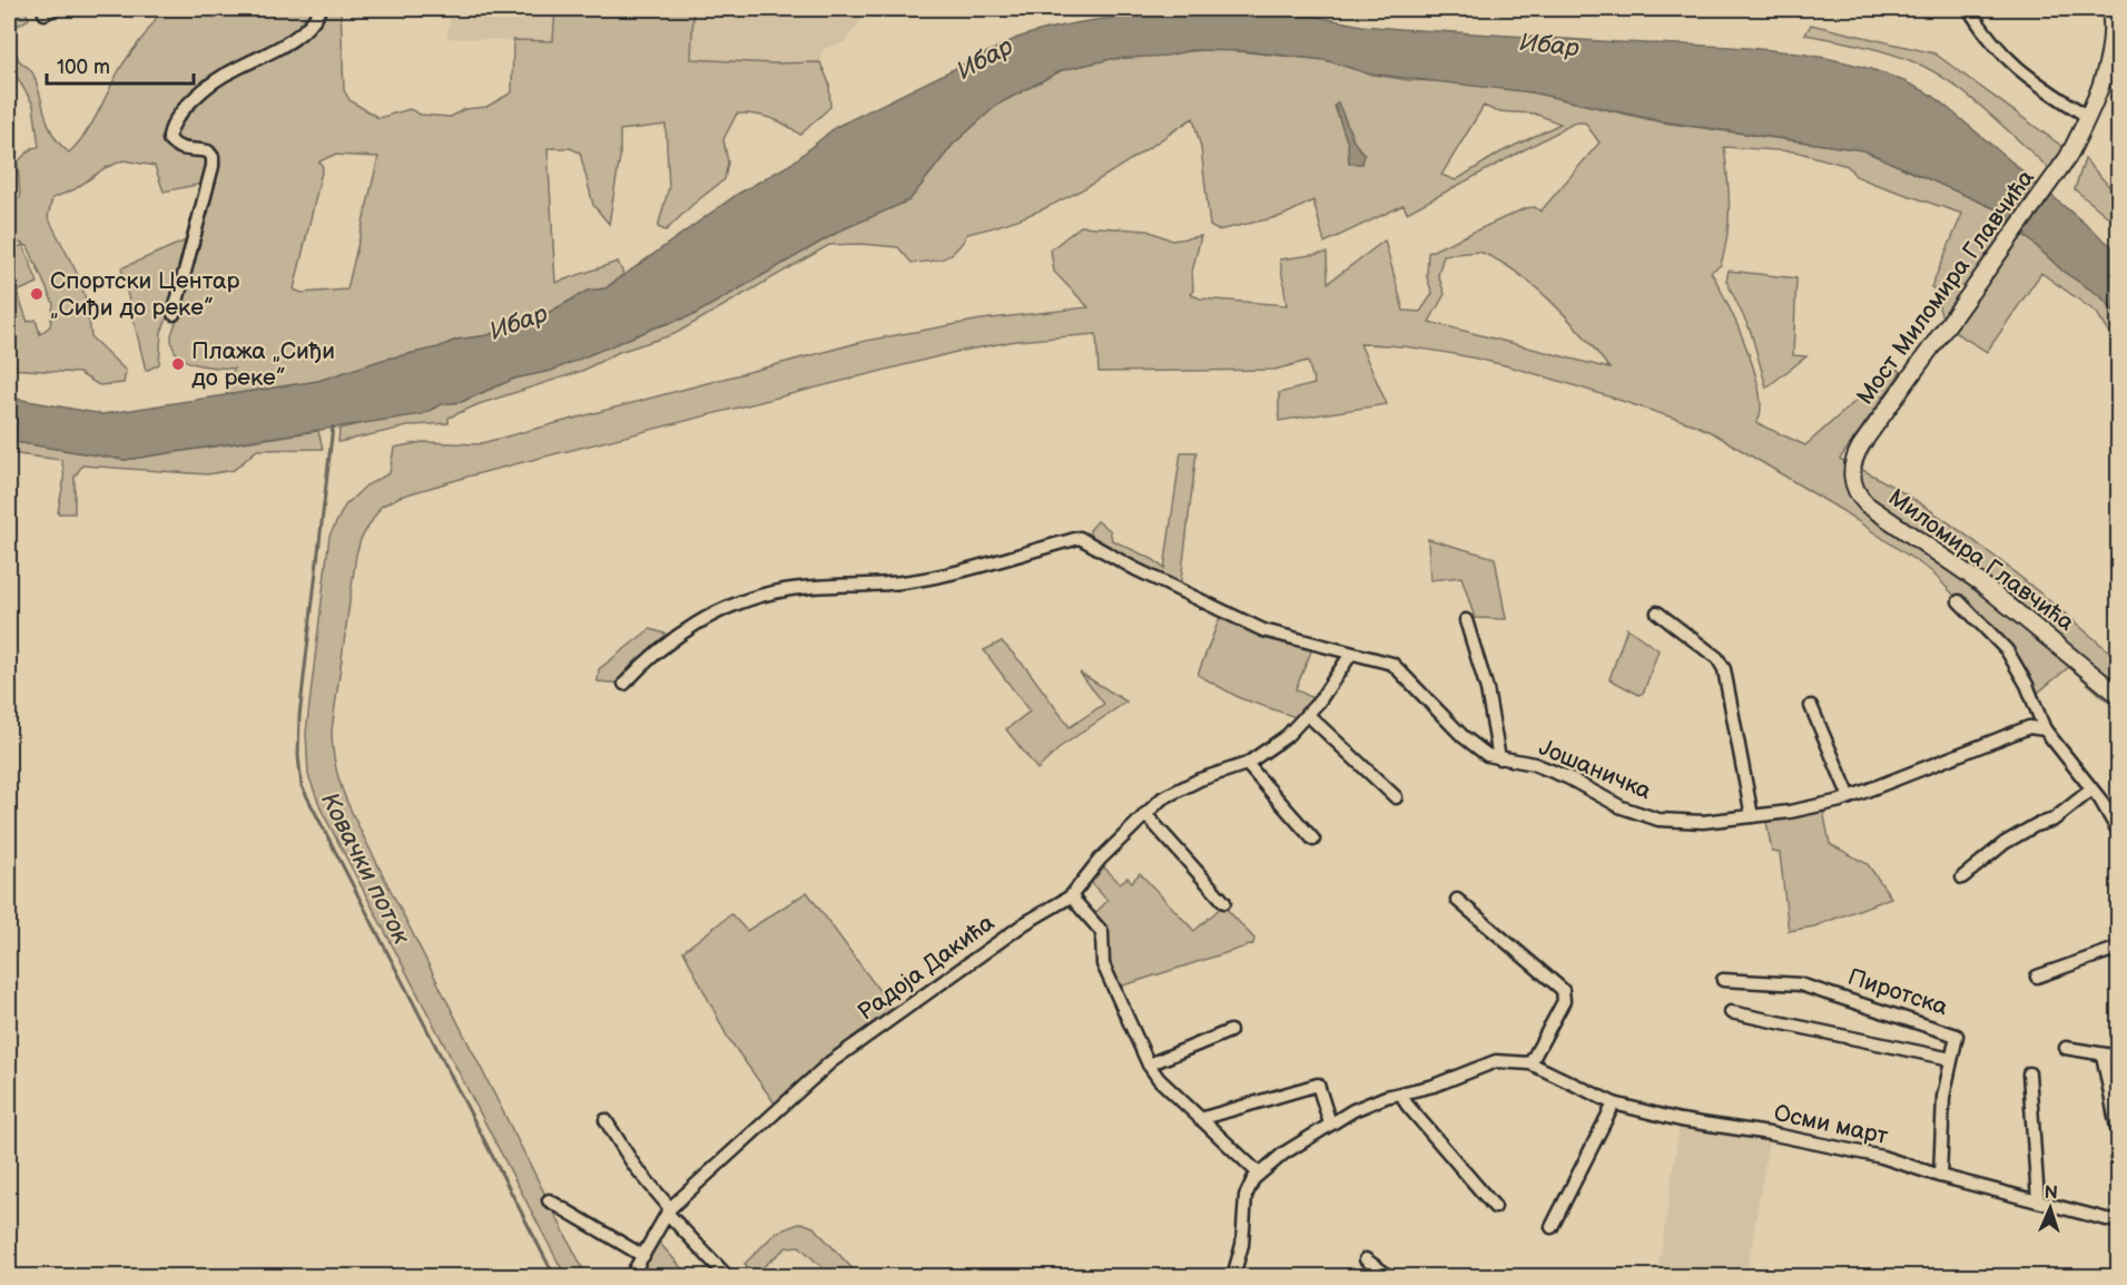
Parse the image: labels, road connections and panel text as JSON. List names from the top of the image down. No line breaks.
{"streets":{"street":["Мост Миломира Главчића","Миломира Главчића","Јошаничка","Радоја Дакића","Пиротска","Осми март"]},"crossings":[["Мост Миломира Главчића","Миломира Главчића"],["Пиротска","Осми март"]],"water":["Ибар","Ковачки поток"],"places":["Спортски Центар „Сиђи до реке”","Плажа „Сиђи до реке”"],"scale_bar":"100 m","north":"top"}
